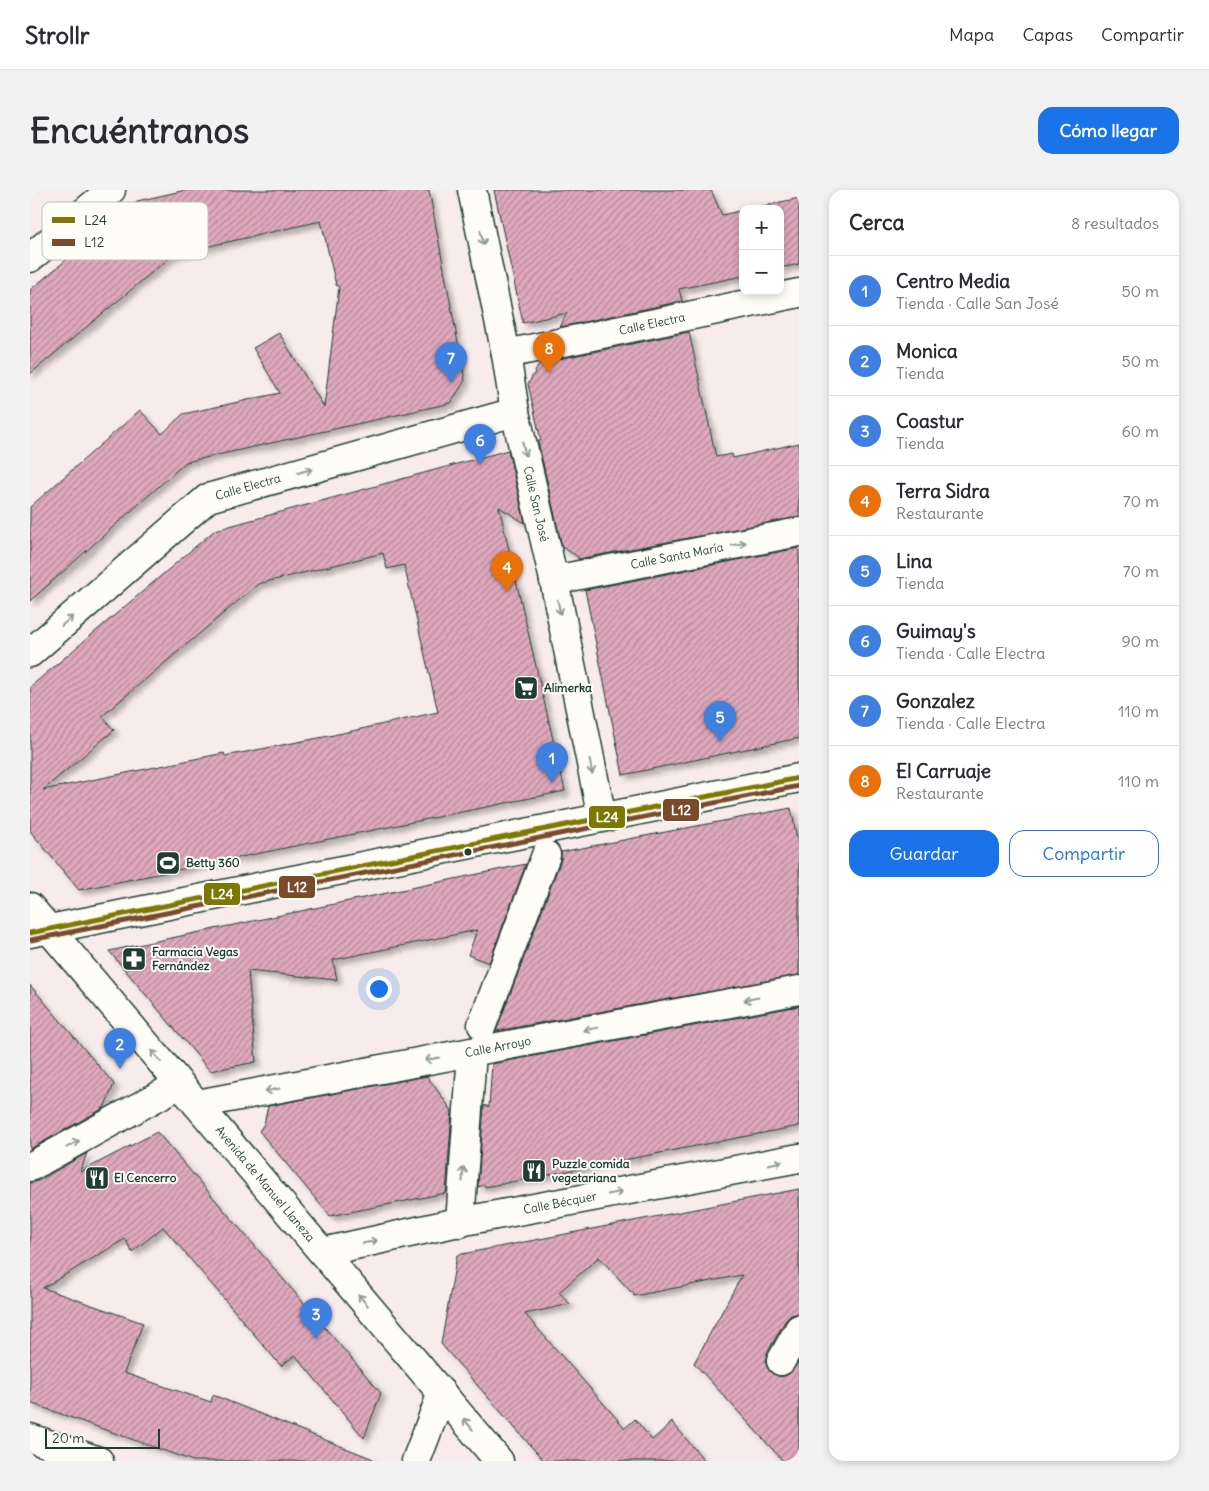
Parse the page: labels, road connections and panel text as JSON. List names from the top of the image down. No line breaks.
{"streets":{"street":["Calle Electra","Calle San José","Calle Santa María","Calle Arroyo","Avenida de Manuel Llaneza","Calle Bécquer"]},"crossings":[["Calle Electra","Calle San José"],["Calle San José","Calle Santa María"],["Calle Arroyo","Avenida de Manuel Llaneza"],["Avenida de Manuel Llaneza","Calle Bécquer"]],"one_way":["Calle Electra","Calle San José","Avenida de Manuel Llaneza","Calle Bécquer"],"places":{"supermarket":["Alimerka"],"sports":["Betty 360"],"pharmacy":["Farmacia Vegas Fernández"],"restaurant":["Puzzle comida vegetariana","El Cencerro"]},"lines":["transit line L24","transit line L12"],"legend":["L24","L12"],"scale_bar":"20 m","page":{"header":"Strollr","nav":["Mapa","Capas","Compartir"],"buttons":["Cómo llegar",["Guardar","Compartir"]],"title":"Encuéntranos","heading":["Cerca","8 resultados"],"map_buttons":["+","−"],"list":[{"mark":"1","name":"Centro Media","note":"Tienda · Calle San José","value":"50 m"},{"mark":"2","name":"Monica","note":"Tienda","value":"50 m"},{"mark":"3","name":"Coastur","note":"Tienda","value":"60 m"},{"mark":"4","name":"Terra Sidra","note":"Restaurante","value":"70 m"},{"mark":"5","name":"Lina","note":"Tienda","value":"70 m"},{"mark":"6","name":"Guimay's","note":"Tienda · Calle Electra","value":"90 m"},{"mark":"7","name":"Gonzalez","note":"Tienda · Calle Electra","value":"110 m"},{"mark":"8","name":"El Carruaje","note":"Restaurante","value":"110 m"}],"pins":["8","7","6","4","5","1","2","3"],"scale":"20 m"}}
